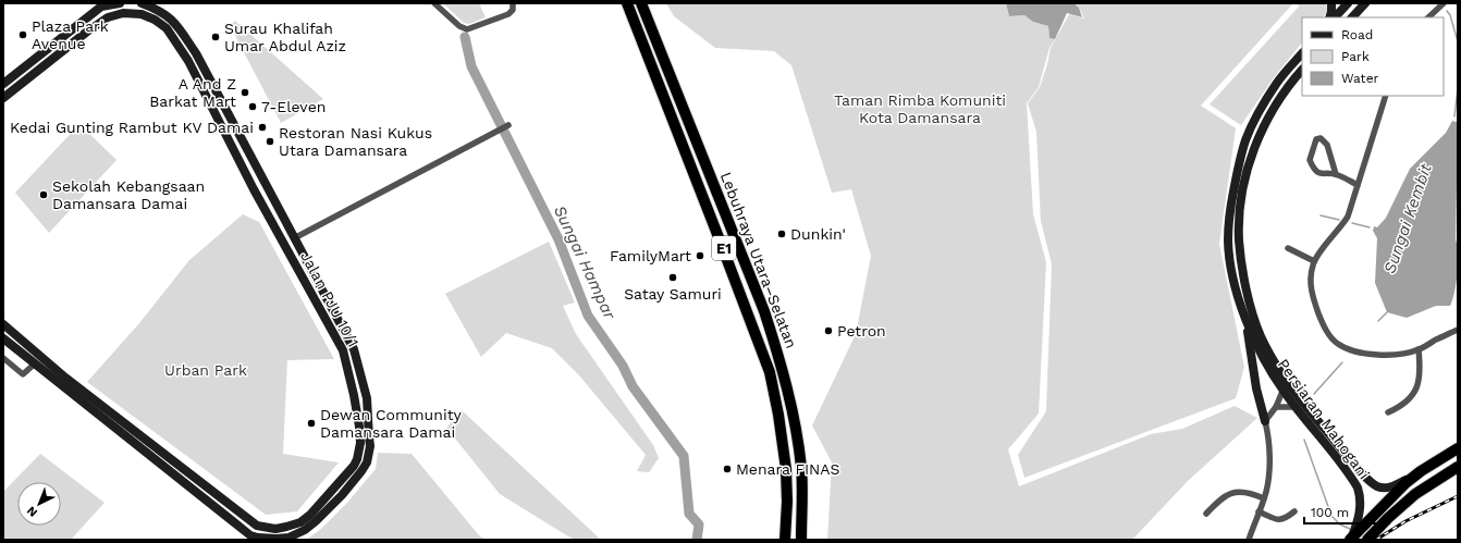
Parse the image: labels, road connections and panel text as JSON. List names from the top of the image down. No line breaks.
{"streets":{"highway":["E1","Lebuhraya Utara–Selatan"],"street":["Jalan PJU 10/1","Persiaran Mahogani"]},"water":["Sungai Kembit","Sungai Hampar"],"parks":["Taman Rimba Komuniti Kota Damansara","Urban Park"],"places":["Plaza Park Avenue","Surau Khalifah Umar Abdul Aziz","A And Z Barkat Mart","7-Eleven","Kedai Gunting Rambut KV Damai","Restoran Nasi Kukus Utara Damansara","Sekolah Kebangsaan Damansara Damai","Dunkin'","FamilyMart","Satay Samuri","Petron","Dewan Community Damansara Damai","Menara FINAS"],"legend":["Road","Park","Water"],"scale_bar":"100 m","north":"bottom left"}
